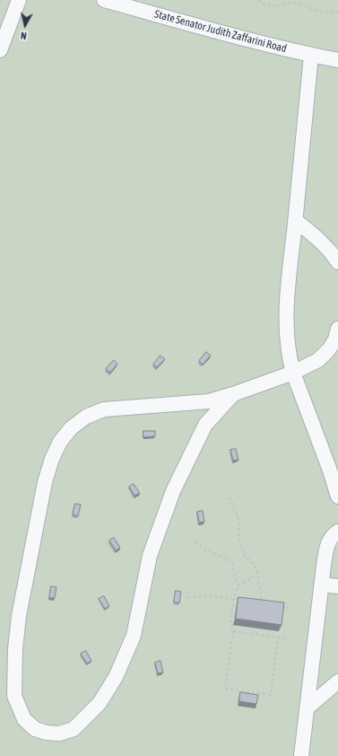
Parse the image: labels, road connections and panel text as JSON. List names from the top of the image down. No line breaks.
{"streets":{"street":["State Senator Judith Zaffarini Road"]},"north":"bottom"}
